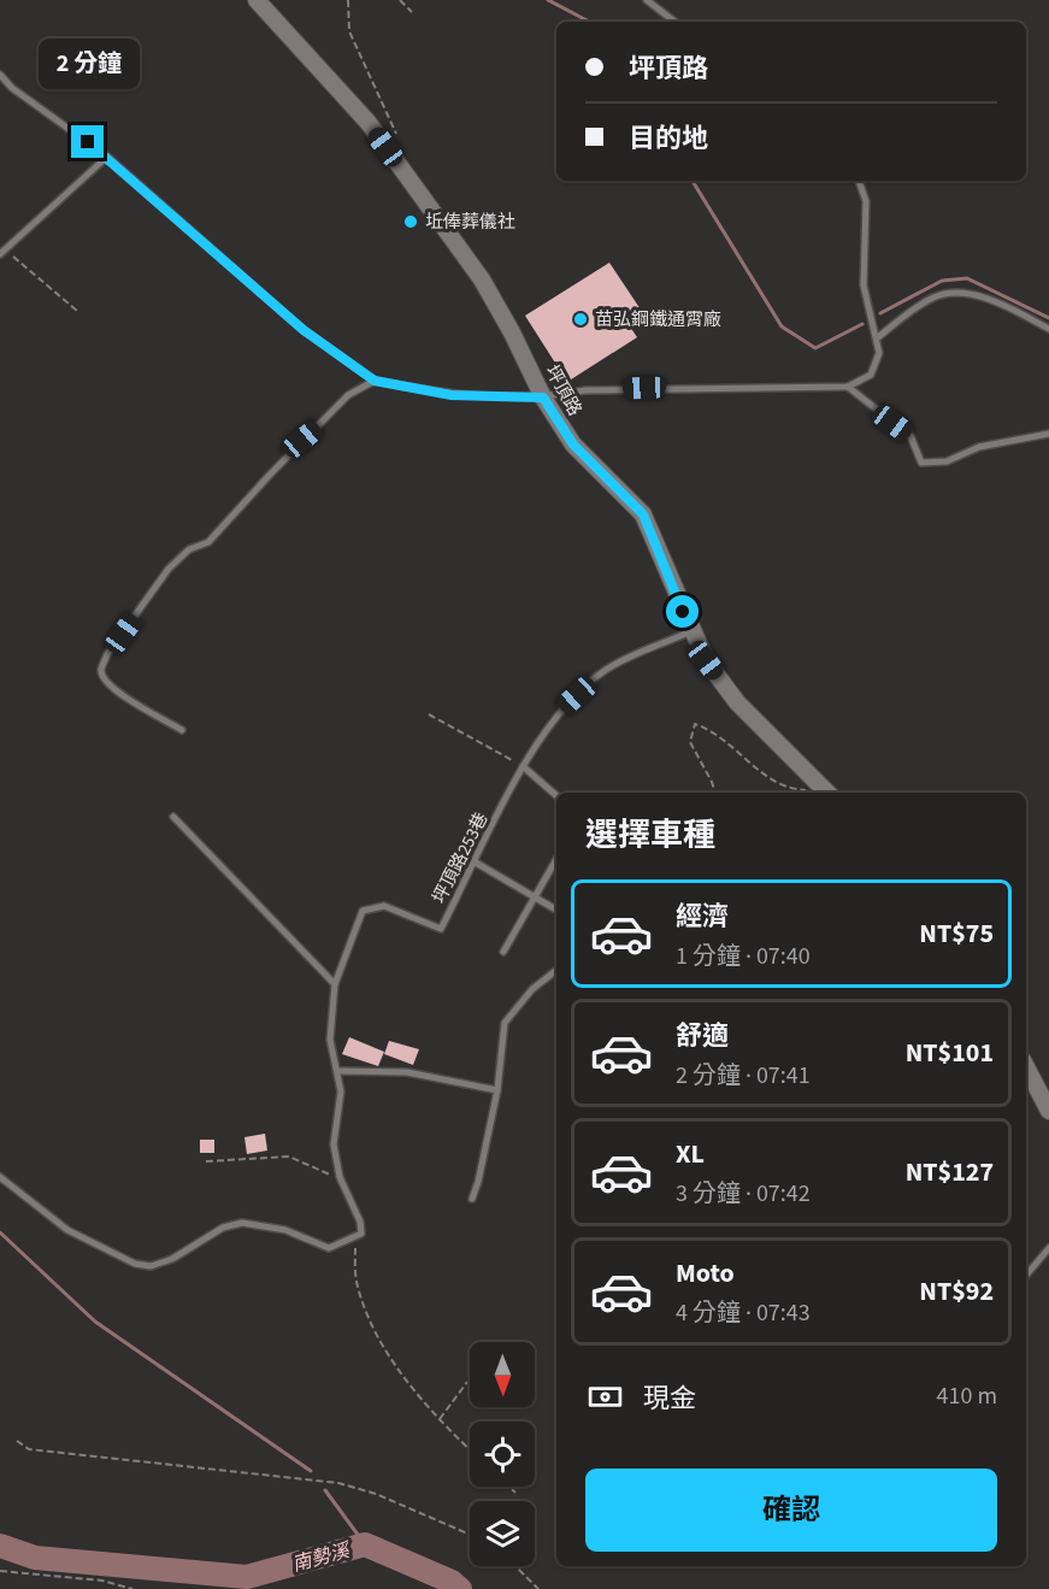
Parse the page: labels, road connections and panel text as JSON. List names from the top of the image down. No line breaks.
{"streets":{"street":["坪頂路"],"lane":["坪頂路253巷"]},"crossings":[["坪頂路","坪頂路253巷"]],"water":["南勢溪"],"places":["坵俸葬儀社","苗弘鋼鐵通霄廠"],"north":"bottom","page":{"banner":["坪頂路","目的地"],"bubble":"2 分鐘","heading":"選擇車種","list":[{"name":"經濟","note":"1 分鐘 · 07:40","value":"NT$75"},{"name":"舒適","note":"2 分鐘 · 07:41","value":"NT$101"},{"name":"XL","note":"3 分鐘 · 07:42","value":"NT$127"},{"name":"Moto","note":"4 分鐘 · 07:43","value":"NT$92"}],"pay":["現金","410 m"],"buttons":"確認"}}
